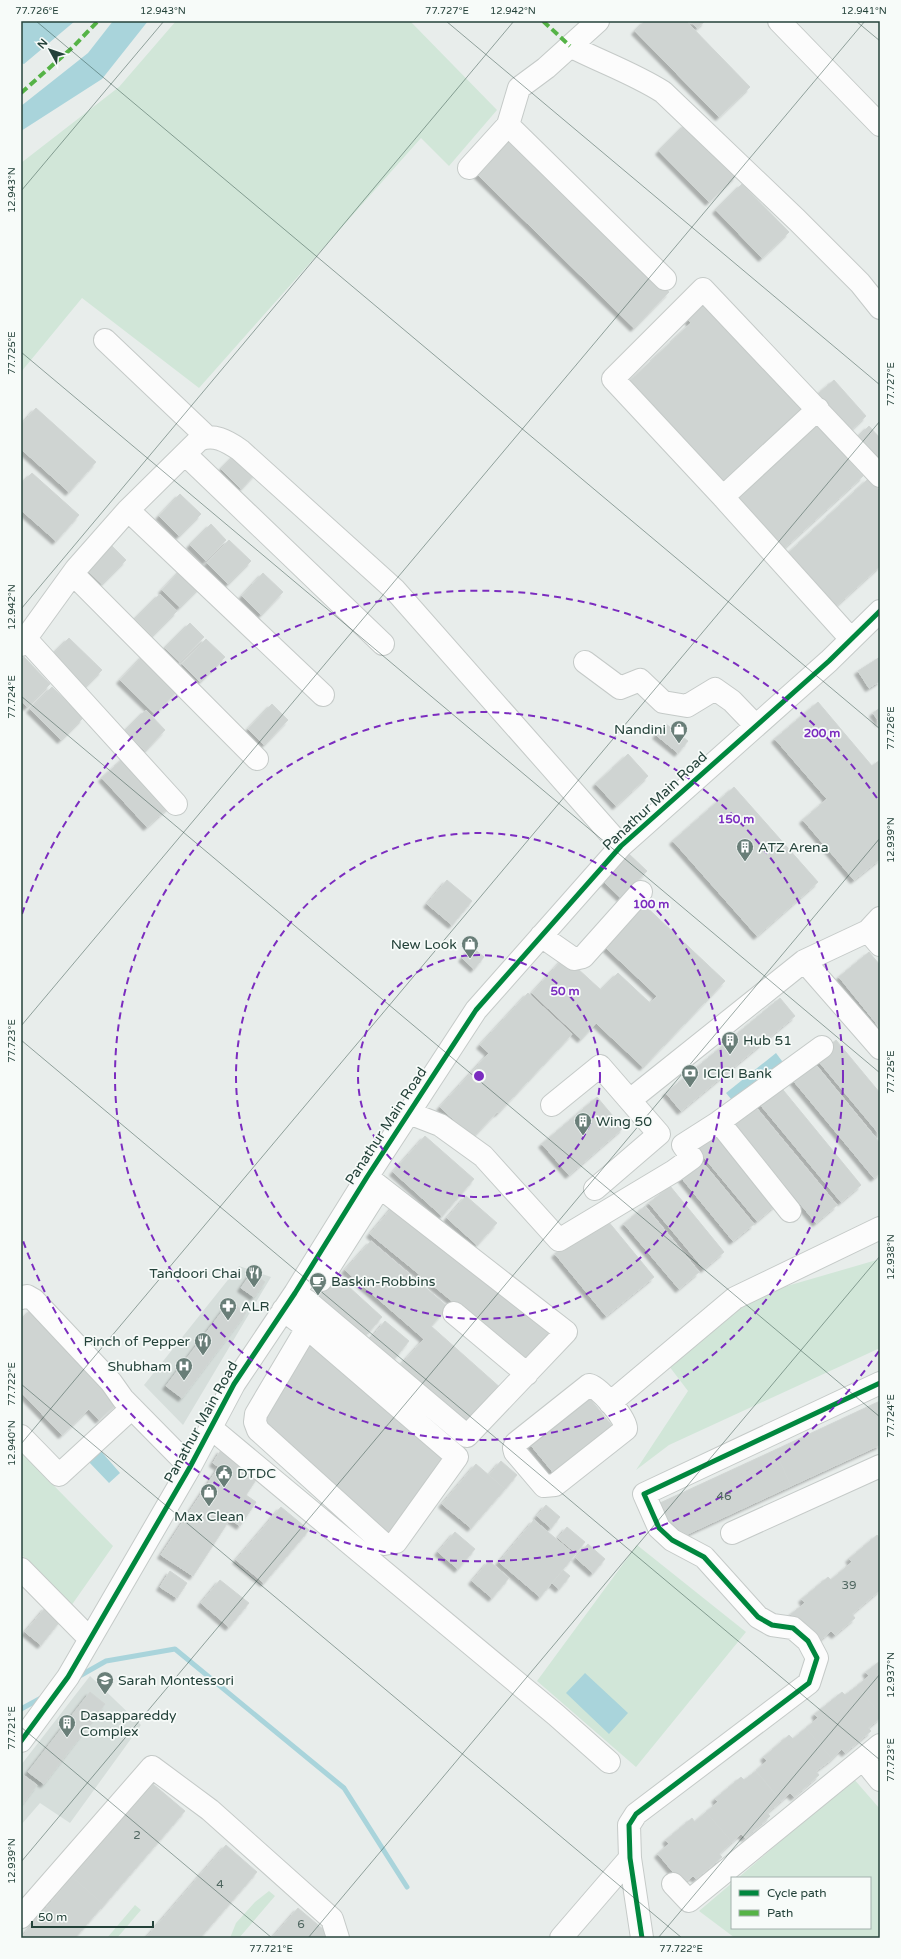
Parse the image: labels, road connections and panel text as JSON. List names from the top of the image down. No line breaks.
{"streets":{"street":["Panathur Main Road"]},"places":{"shop":["Nandini","New Look","Max Clean"],"building":["ATZ Arena","Hub 51","Wing 50","Dasappareddy Complex"],"bank":["ICICI Bank"],"restaurant":["Tandoori Chai","Pinch of Pepper"],"cafe":["Baskin-Robbins"],"pharmacy":["ALR"],"hospital":["Shubham"],"public building":["DTDC"],"school or university":["Sarah Montessori"]},"house_numbers":["46","39","2","4","6"],"legend":["Cycle path","Path"],"scale_bar":"50 m","north":"top left","coordinates":["77.726°E","12.943°N","77.727°E","12.942°N","12.941°N","77.725°E","77.724°E","12.939°N","77.723°E","12.938°N","77.722°E","12.940°N","12.937°N","77.721°E"],"rings":["200 m","150 m","100 m","50 m"]}
